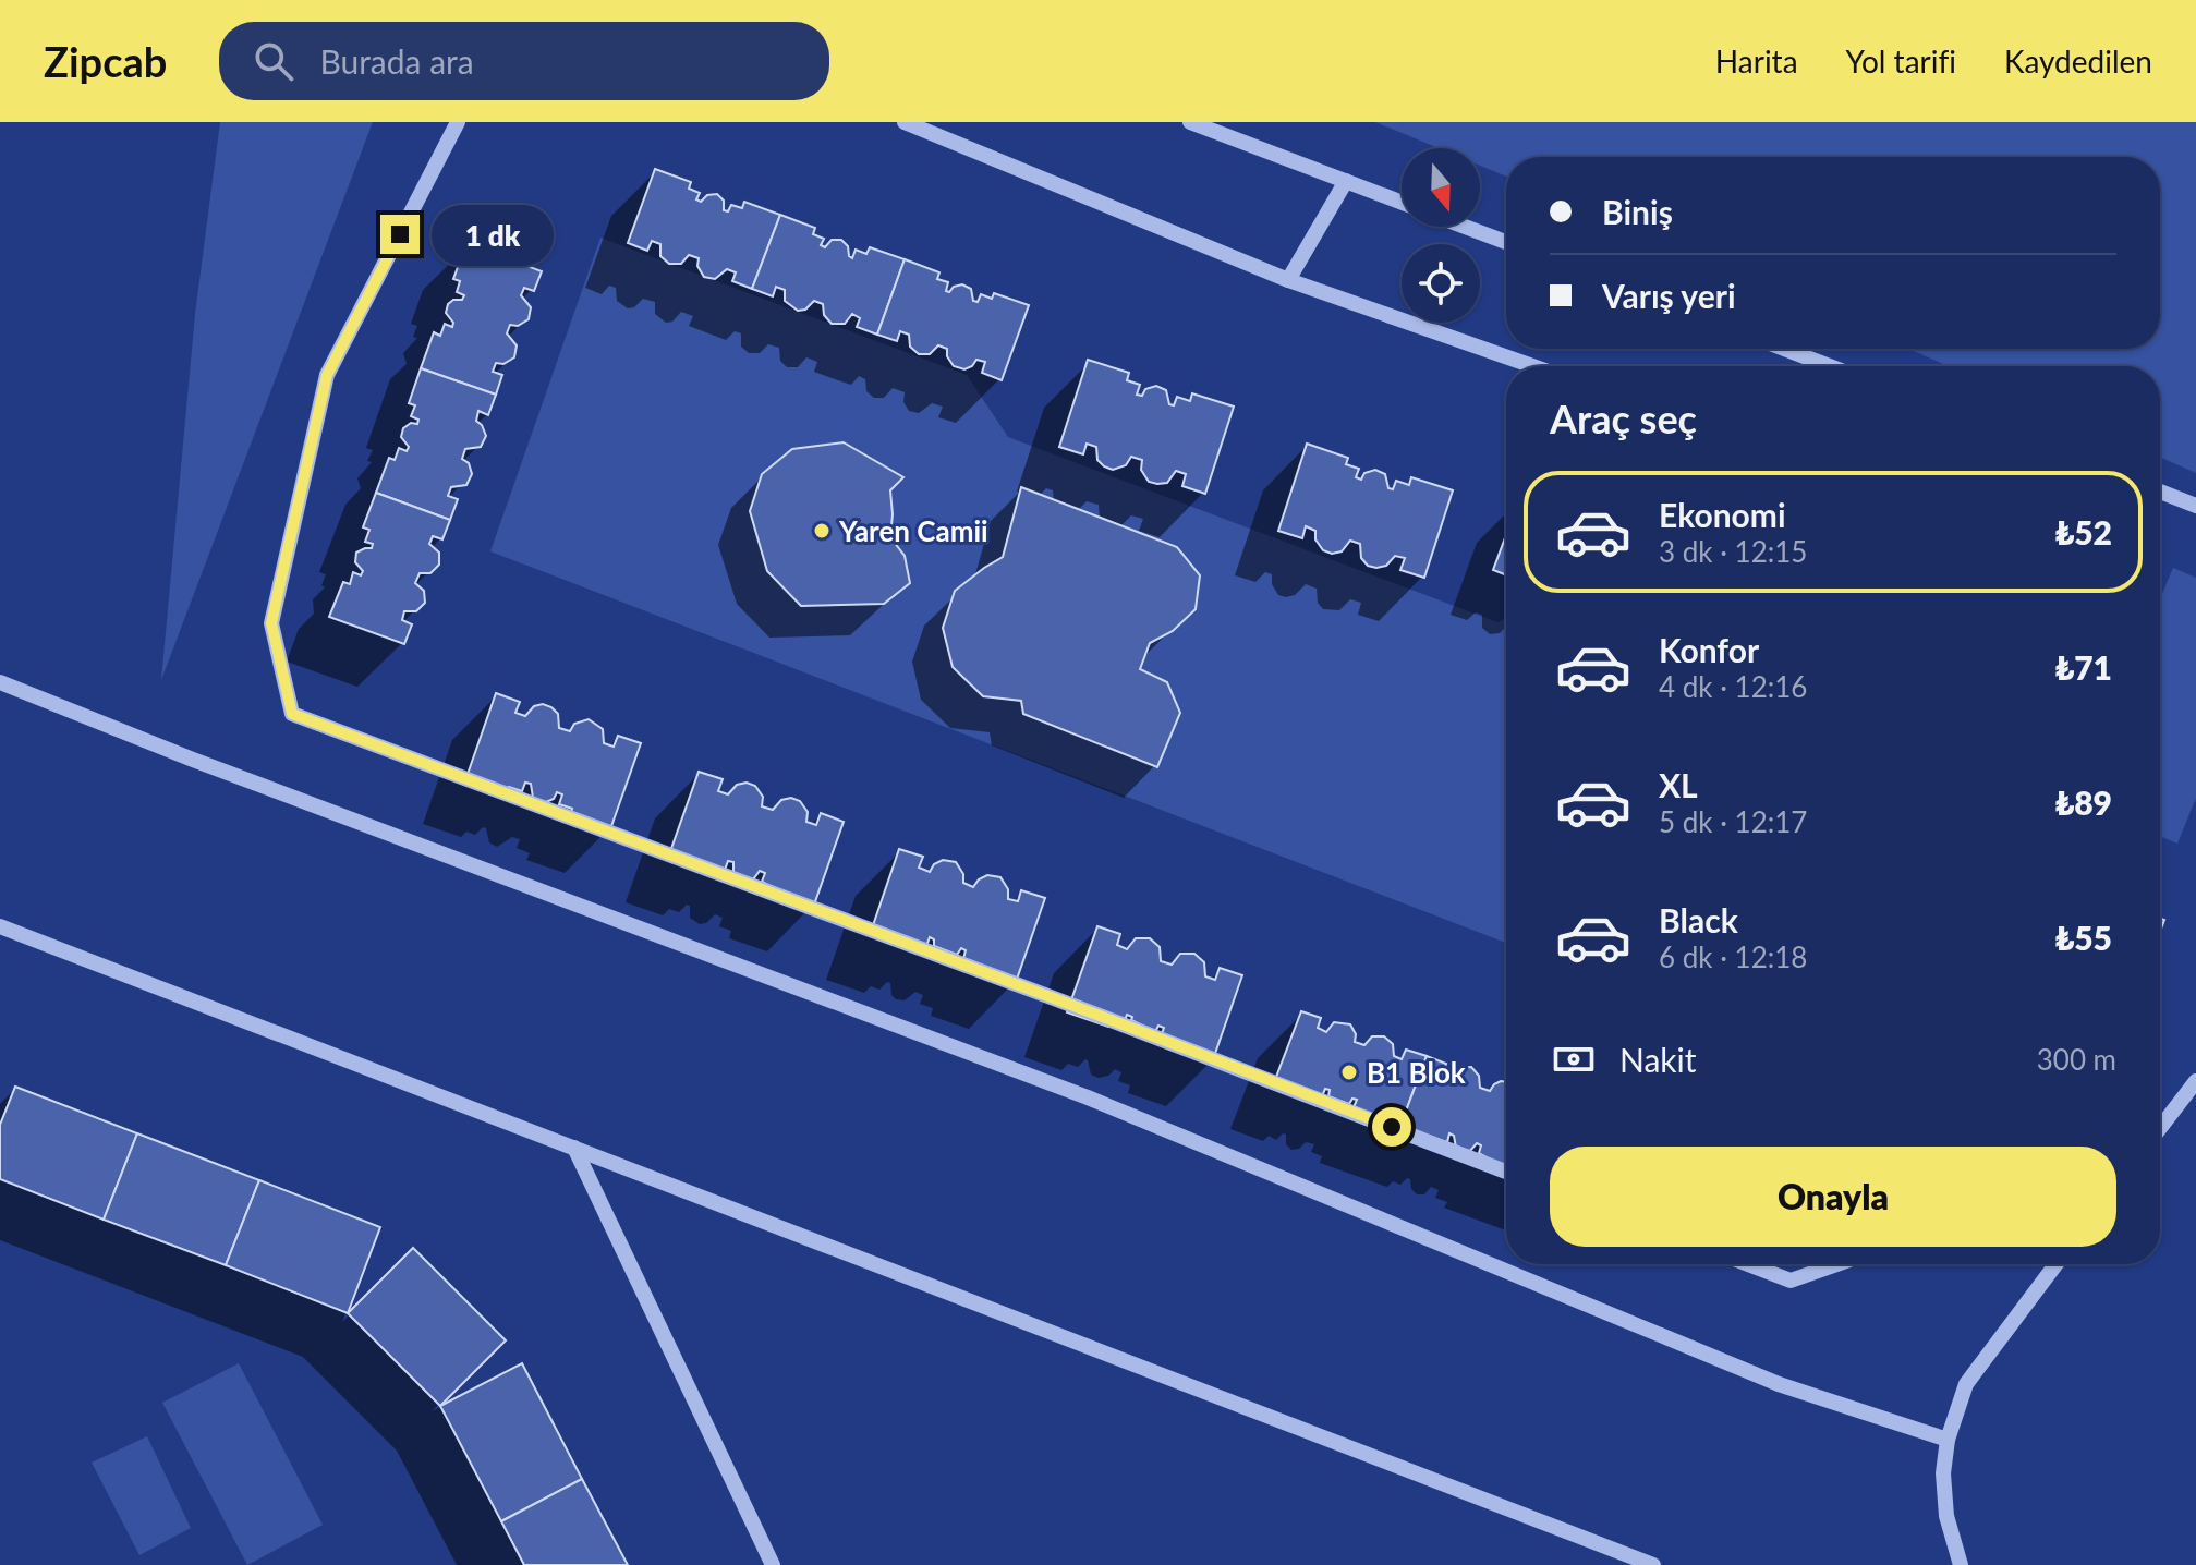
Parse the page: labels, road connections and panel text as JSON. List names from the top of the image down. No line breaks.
{"places":["Yaren Camii","B1 Blok"],"north":"bottom","page":{"header":"Zipcab","search":"Burada ara","nav":["Harita","Yol tarifi","Kaydedilen"],"banner":["Biniş","Varış yeri"],"bubble":"1 dk","heading":"Araç seç","list":[{"name":"Ekonomi","note":"3 dk · 12:15","value":"₺52"},{"name":"Konfor","note":"4 dk · 12:16","value":"₺71"},{"name":"XL","note":"5 dk · 12:17","value":"₺89"},{"name":"Black","note":"6 dk · 12:18","value":"₺55"}],"pay":["Nakit","300 m"],"buttons":"Onayla"}}
